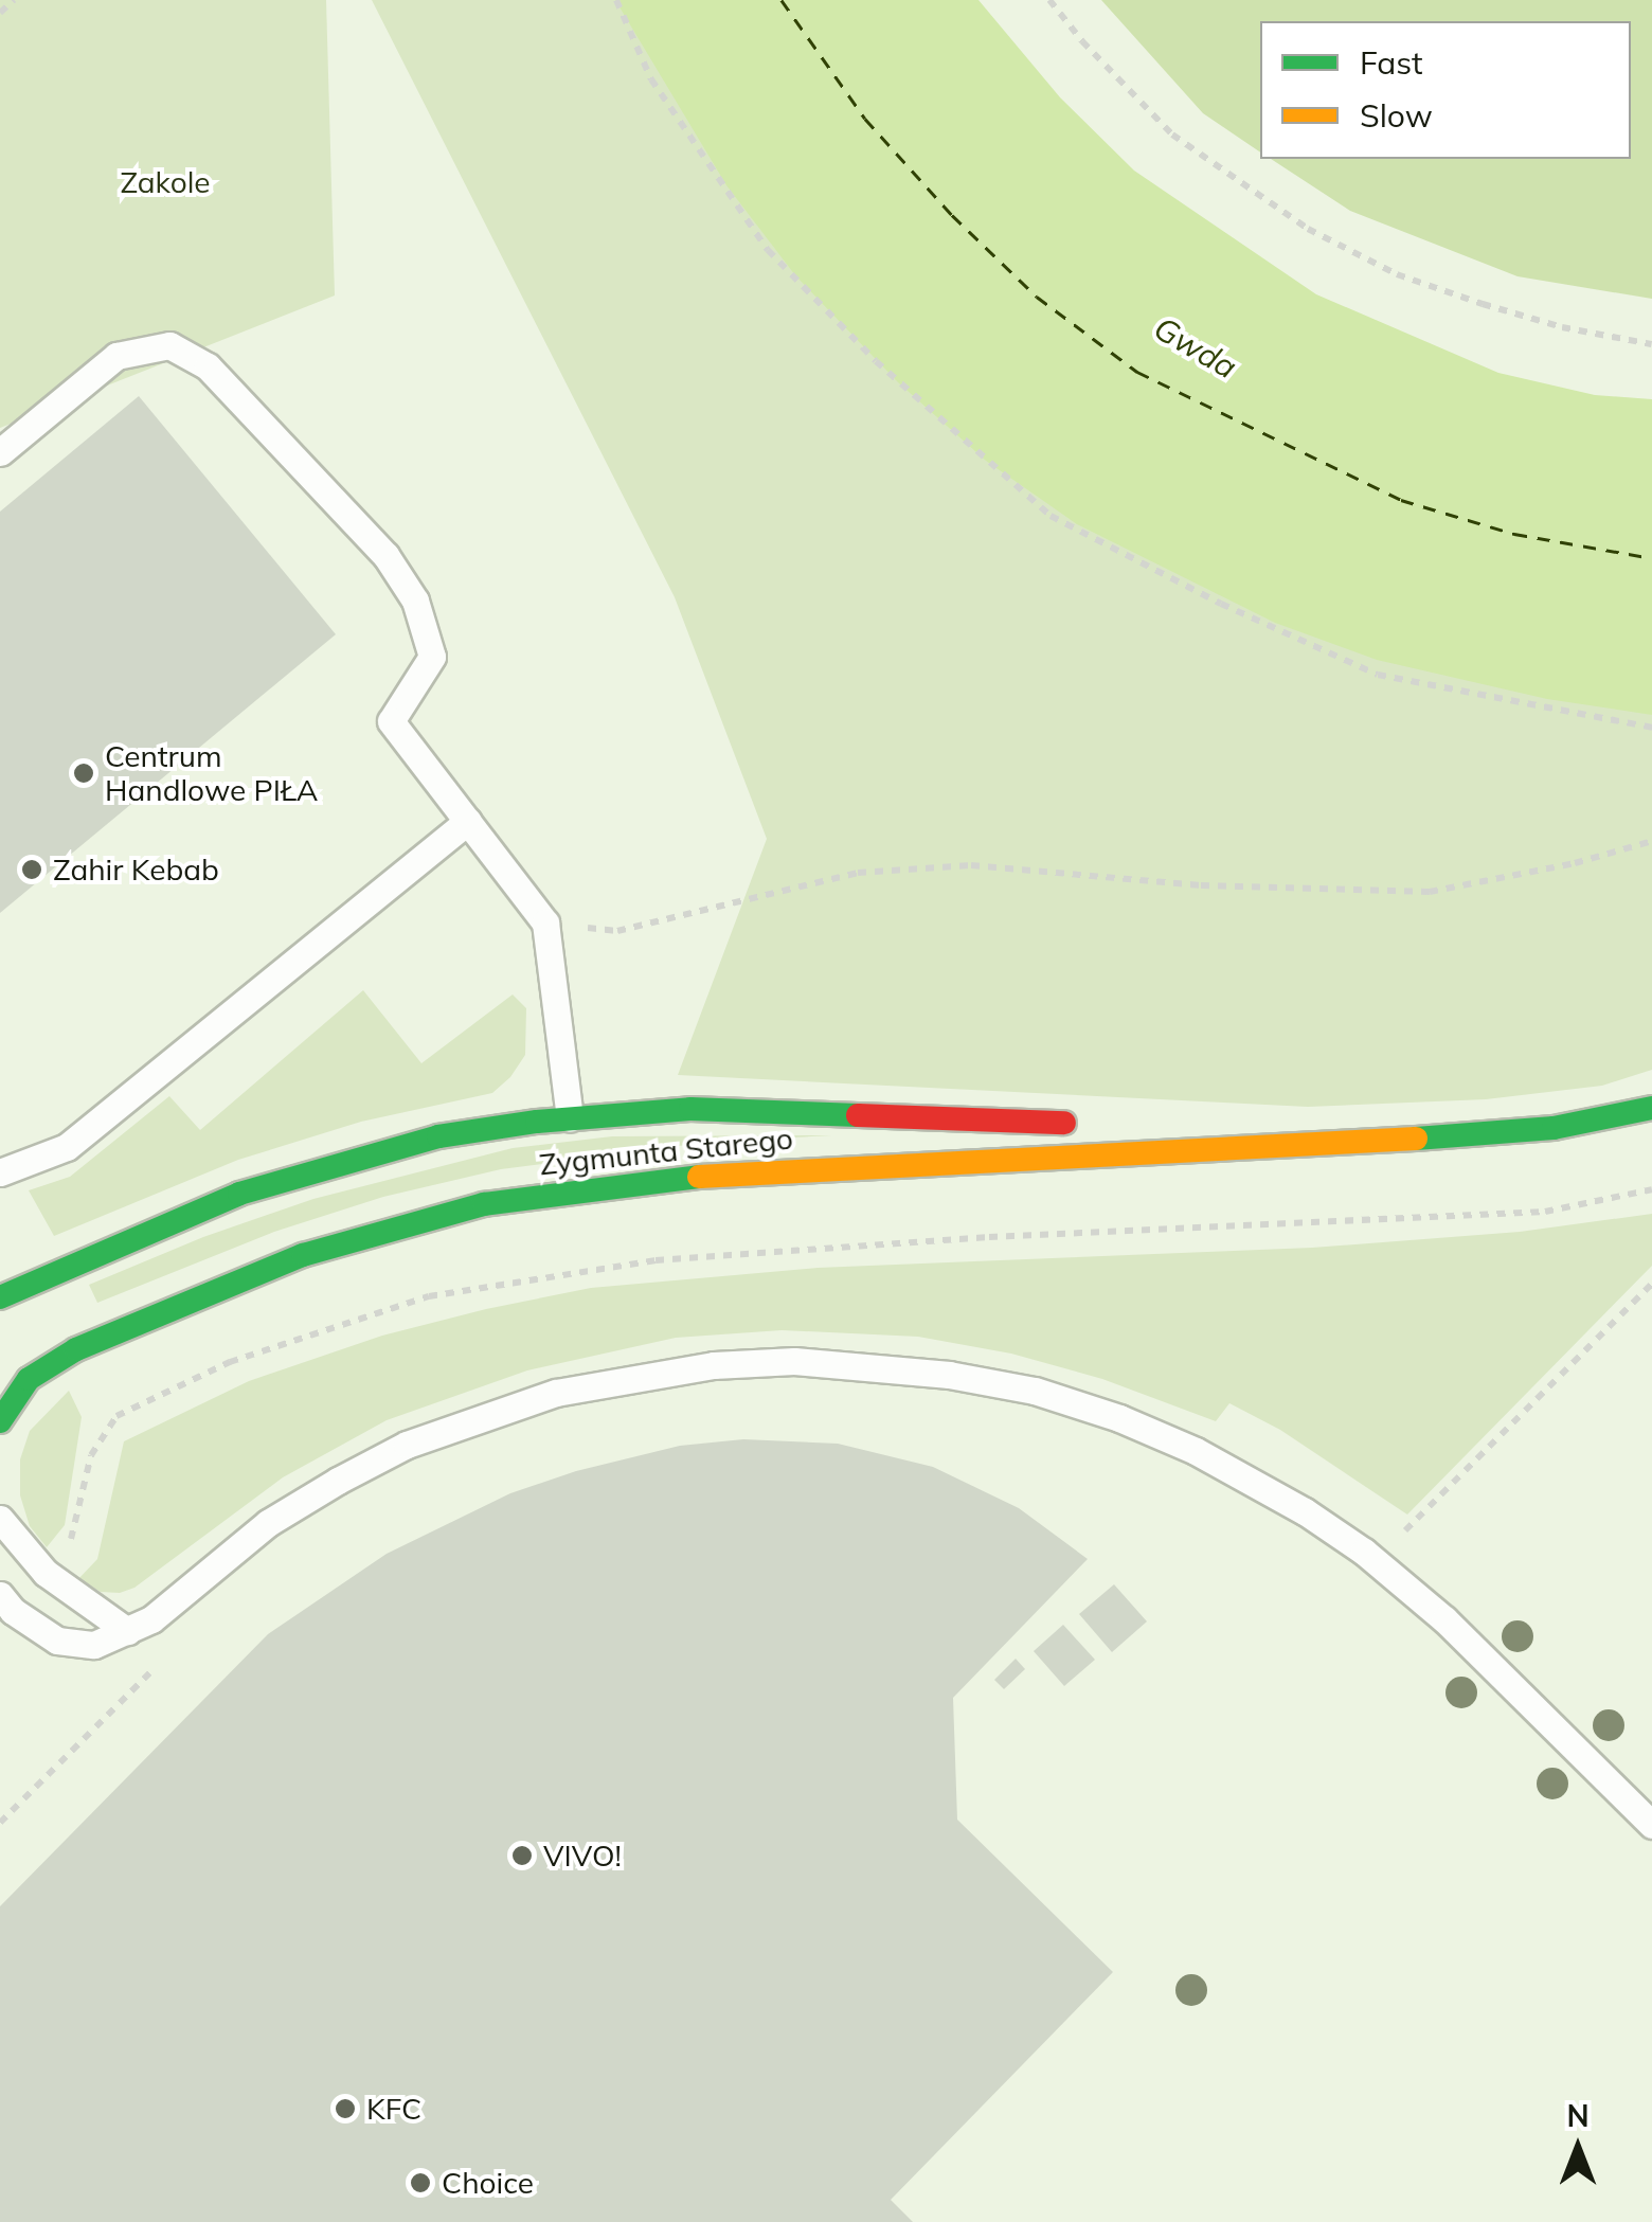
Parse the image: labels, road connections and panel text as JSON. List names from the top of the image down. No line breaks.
{"streets":{"street":["Zygmunta Starego"]},"water":["Gwda"],"parks":["Zakole"],"places":["Centrum Handlowe PIŁA","Zahir Kebab","VIVO!","KFC","Choice"],"legend":["Fast","Slow"],"north":"top"}
